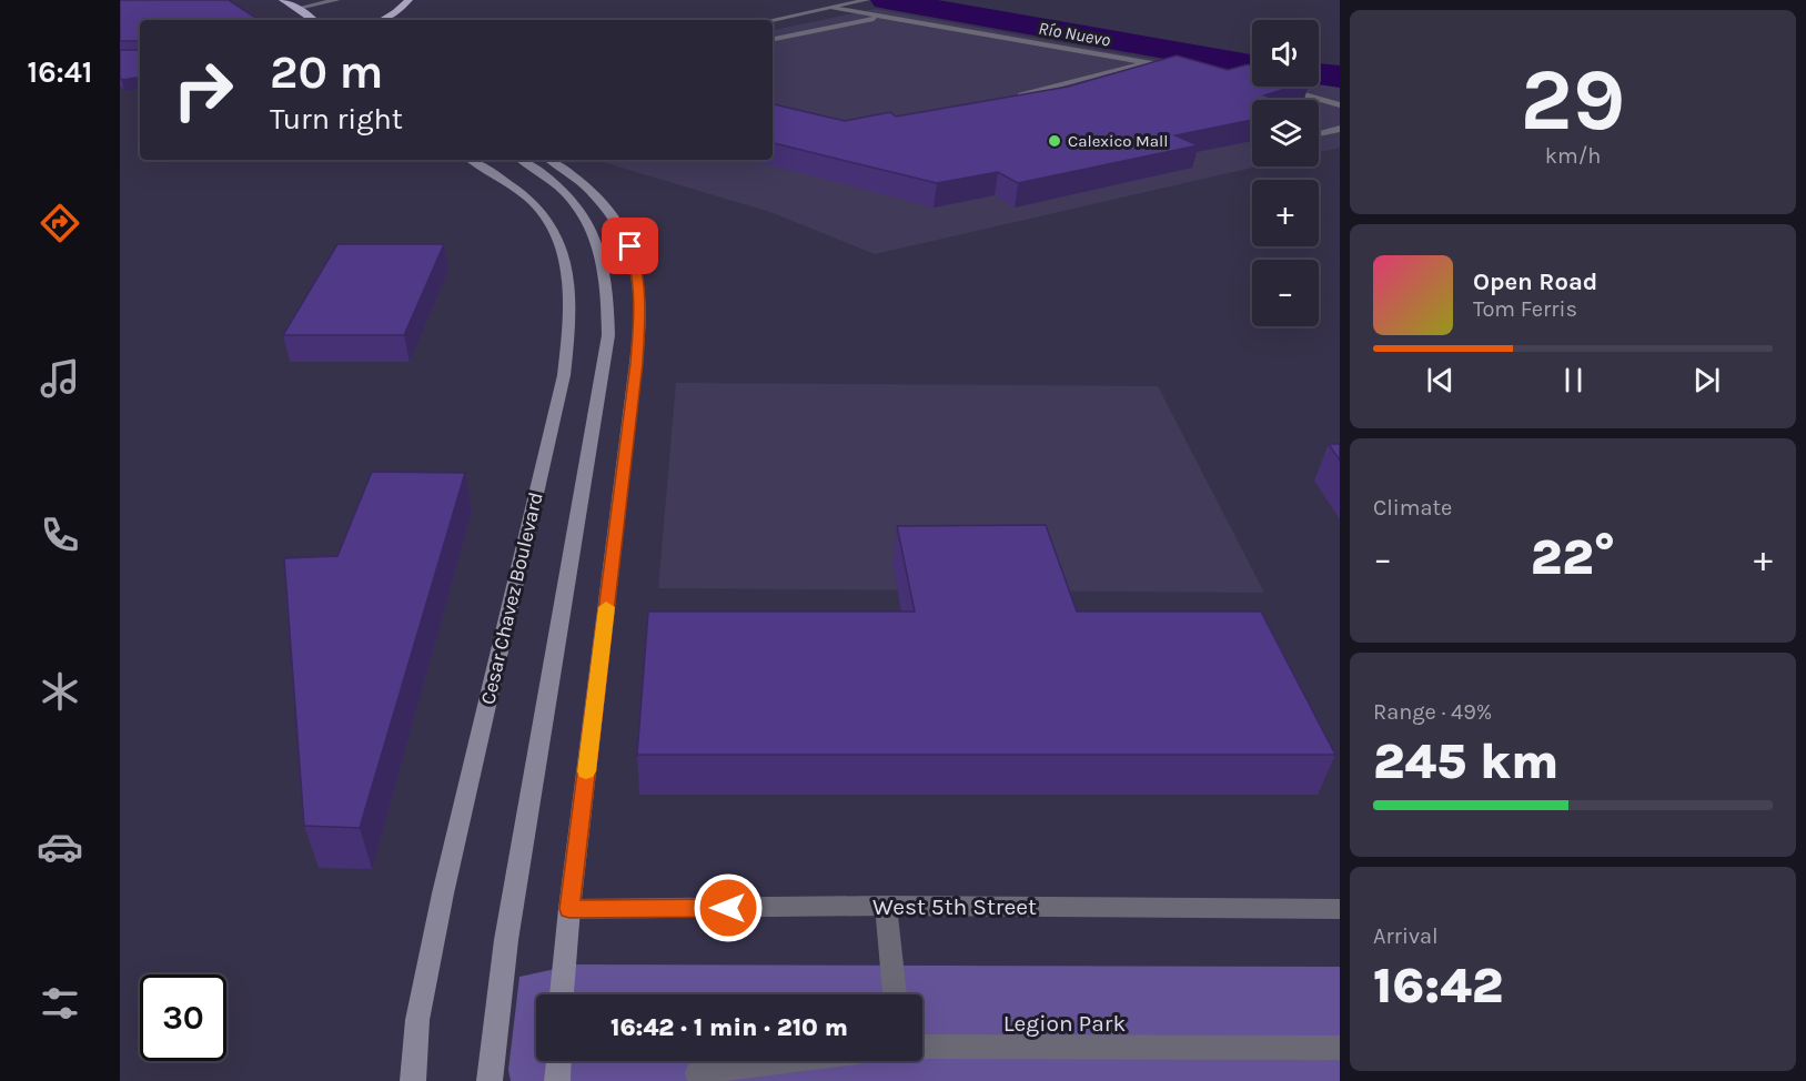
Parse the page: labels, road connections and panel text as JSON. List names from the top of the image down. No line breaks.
{"streets":{"main road":["Cesar Chavez Boulevard"],"street":["West 5th Street"]},"water":["Río Nuevo"],"parks":["Legion Park"],"places":["Calexico Mall"],"page":{"tabs":"16:41","tile":[["29","km/h"],"Climate",["Range · 49%","245 km"],["Arrival","16:42"]],"map_buttons":["+","−"],"turn":["20 m","Turn right"],"song":["Open Road","Tom Ferris"],"heat":["−","22°","+"],"limit":"30","trip":"16:42 · 1 min · 210 m"}}
